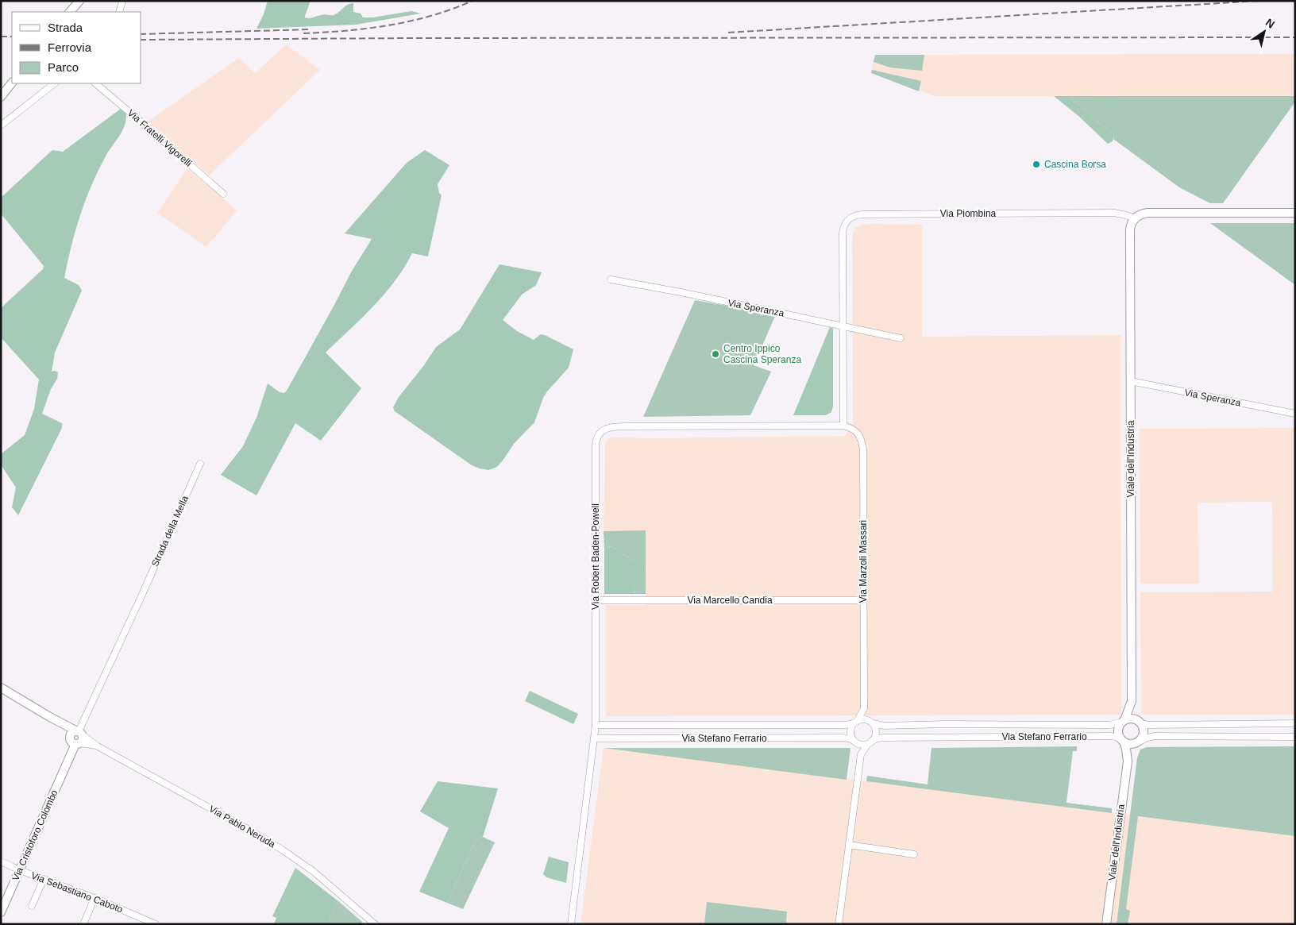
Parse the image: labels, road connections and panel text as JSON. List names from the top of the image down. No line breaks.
{"streets":{"street":["Via Fratelli Vigorelli","Via Piombina","Via Speranza","Viale dell'Industria","Strada della Mella","Via Robert Baden-Powell","Via Marzoli Massari","Via Marcello Candia","Via Stefano Ferrario","Via Pablo Neruda","Via Cristoforo Colombo","Via Sebastiano Caboto"]},"crossings":[["Via Piombina","Via Speranza"],["Via Piombina","Viale dell'Industria"],["Via Piombina","Via Robert Baden-Powell"],["Via Piombina","Via Marzoli Massari"],["Via Speranza","Viale dell'Industria"],["Strada della Mella","Via Pablo Neruda"],["Strada della Mella","Via Cristoforo Colombo"],["Via Robert Baden-Powell","Via Marzoli Massari"],["Via Robert Baden-Powell","Via Marcello Candia"],["Via Robert Baden-Powell","Via Stefano Ferrario"],["Via Marzoli Massari","Via Marcello Candia"],["Via Marzoli Massari","Via Stefano Ferrario"],["Via Pablo Neruda","Via Cristoforo Colombo"],["Via Cristoforo Colombo","Via Sebastiano Caboto"]],"places":["Cascina Borsa","Centro Ippico Cascina Speranza"],"legend":["Strada","Ferrovia","Parco"],"north":"top right"}
